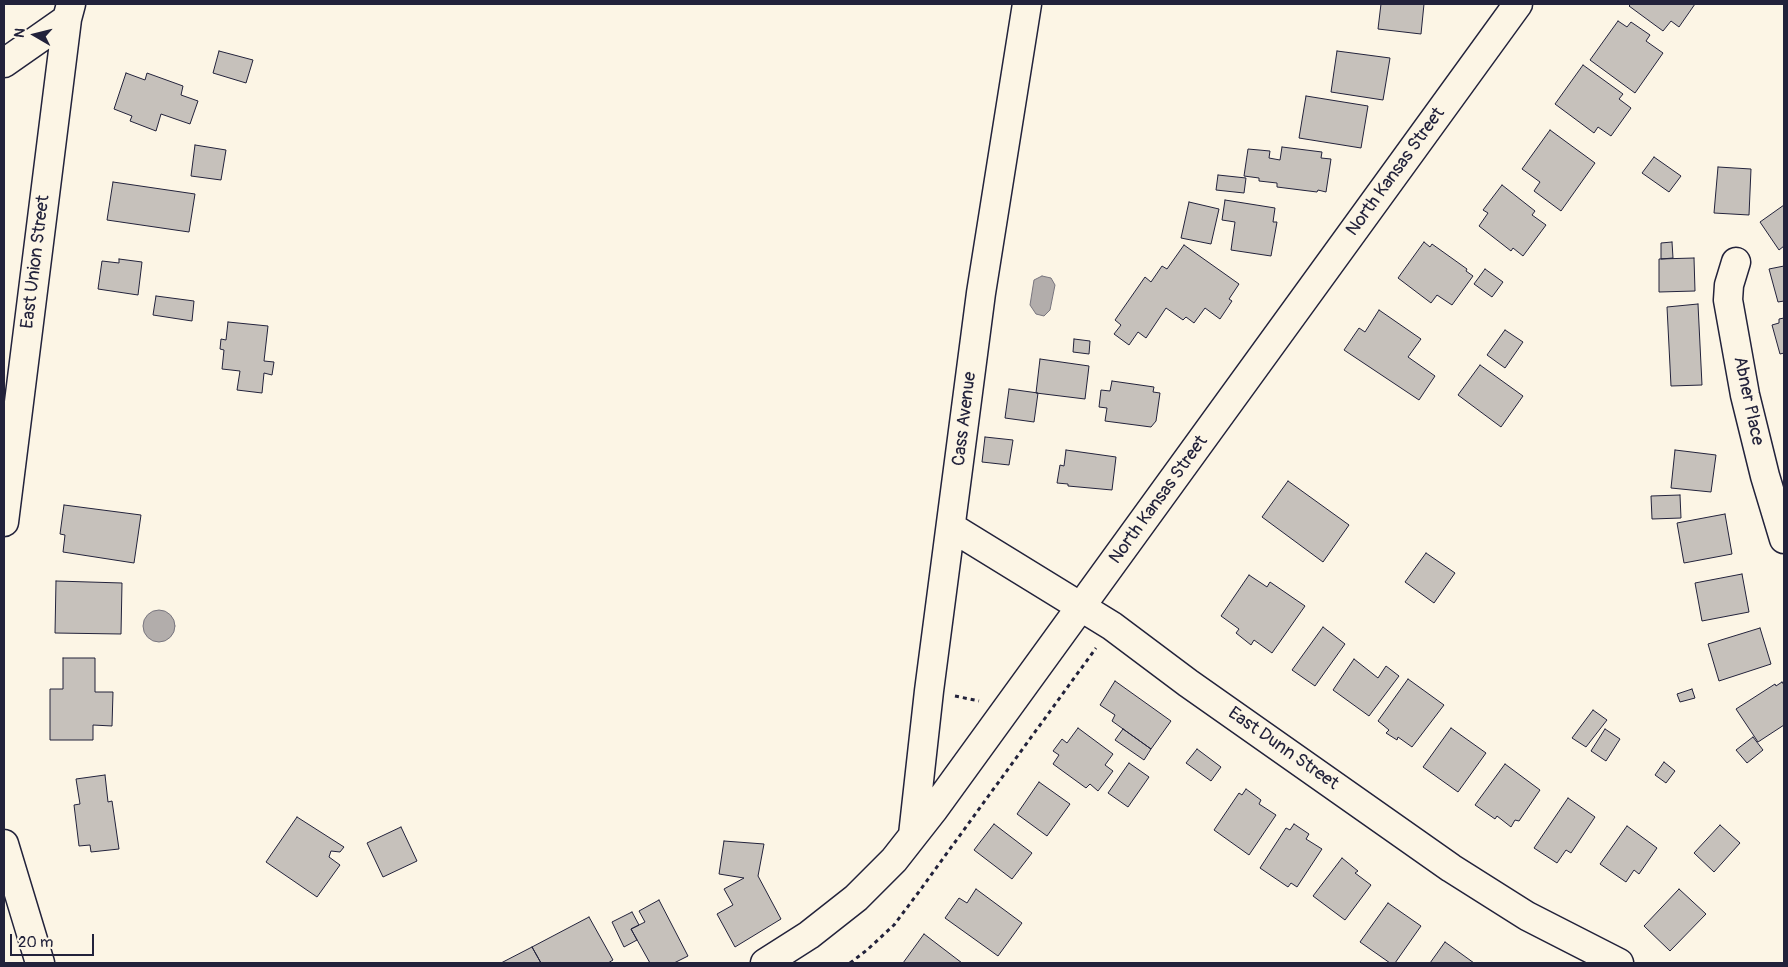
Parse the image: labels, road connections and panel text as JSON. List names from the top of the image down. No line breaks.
{"streets":{"street":["North Kansas Street","East Union Street","Abner Place","Cass Avenue","East Dunn Street"]},"crossings":[["North Kansas Street","Cass Avenue"],["North Kansas Street","East Dunn Street"],["Cass Avenue","East Dunn Street"]],"scale_bar":"20 m","north":"left"}
